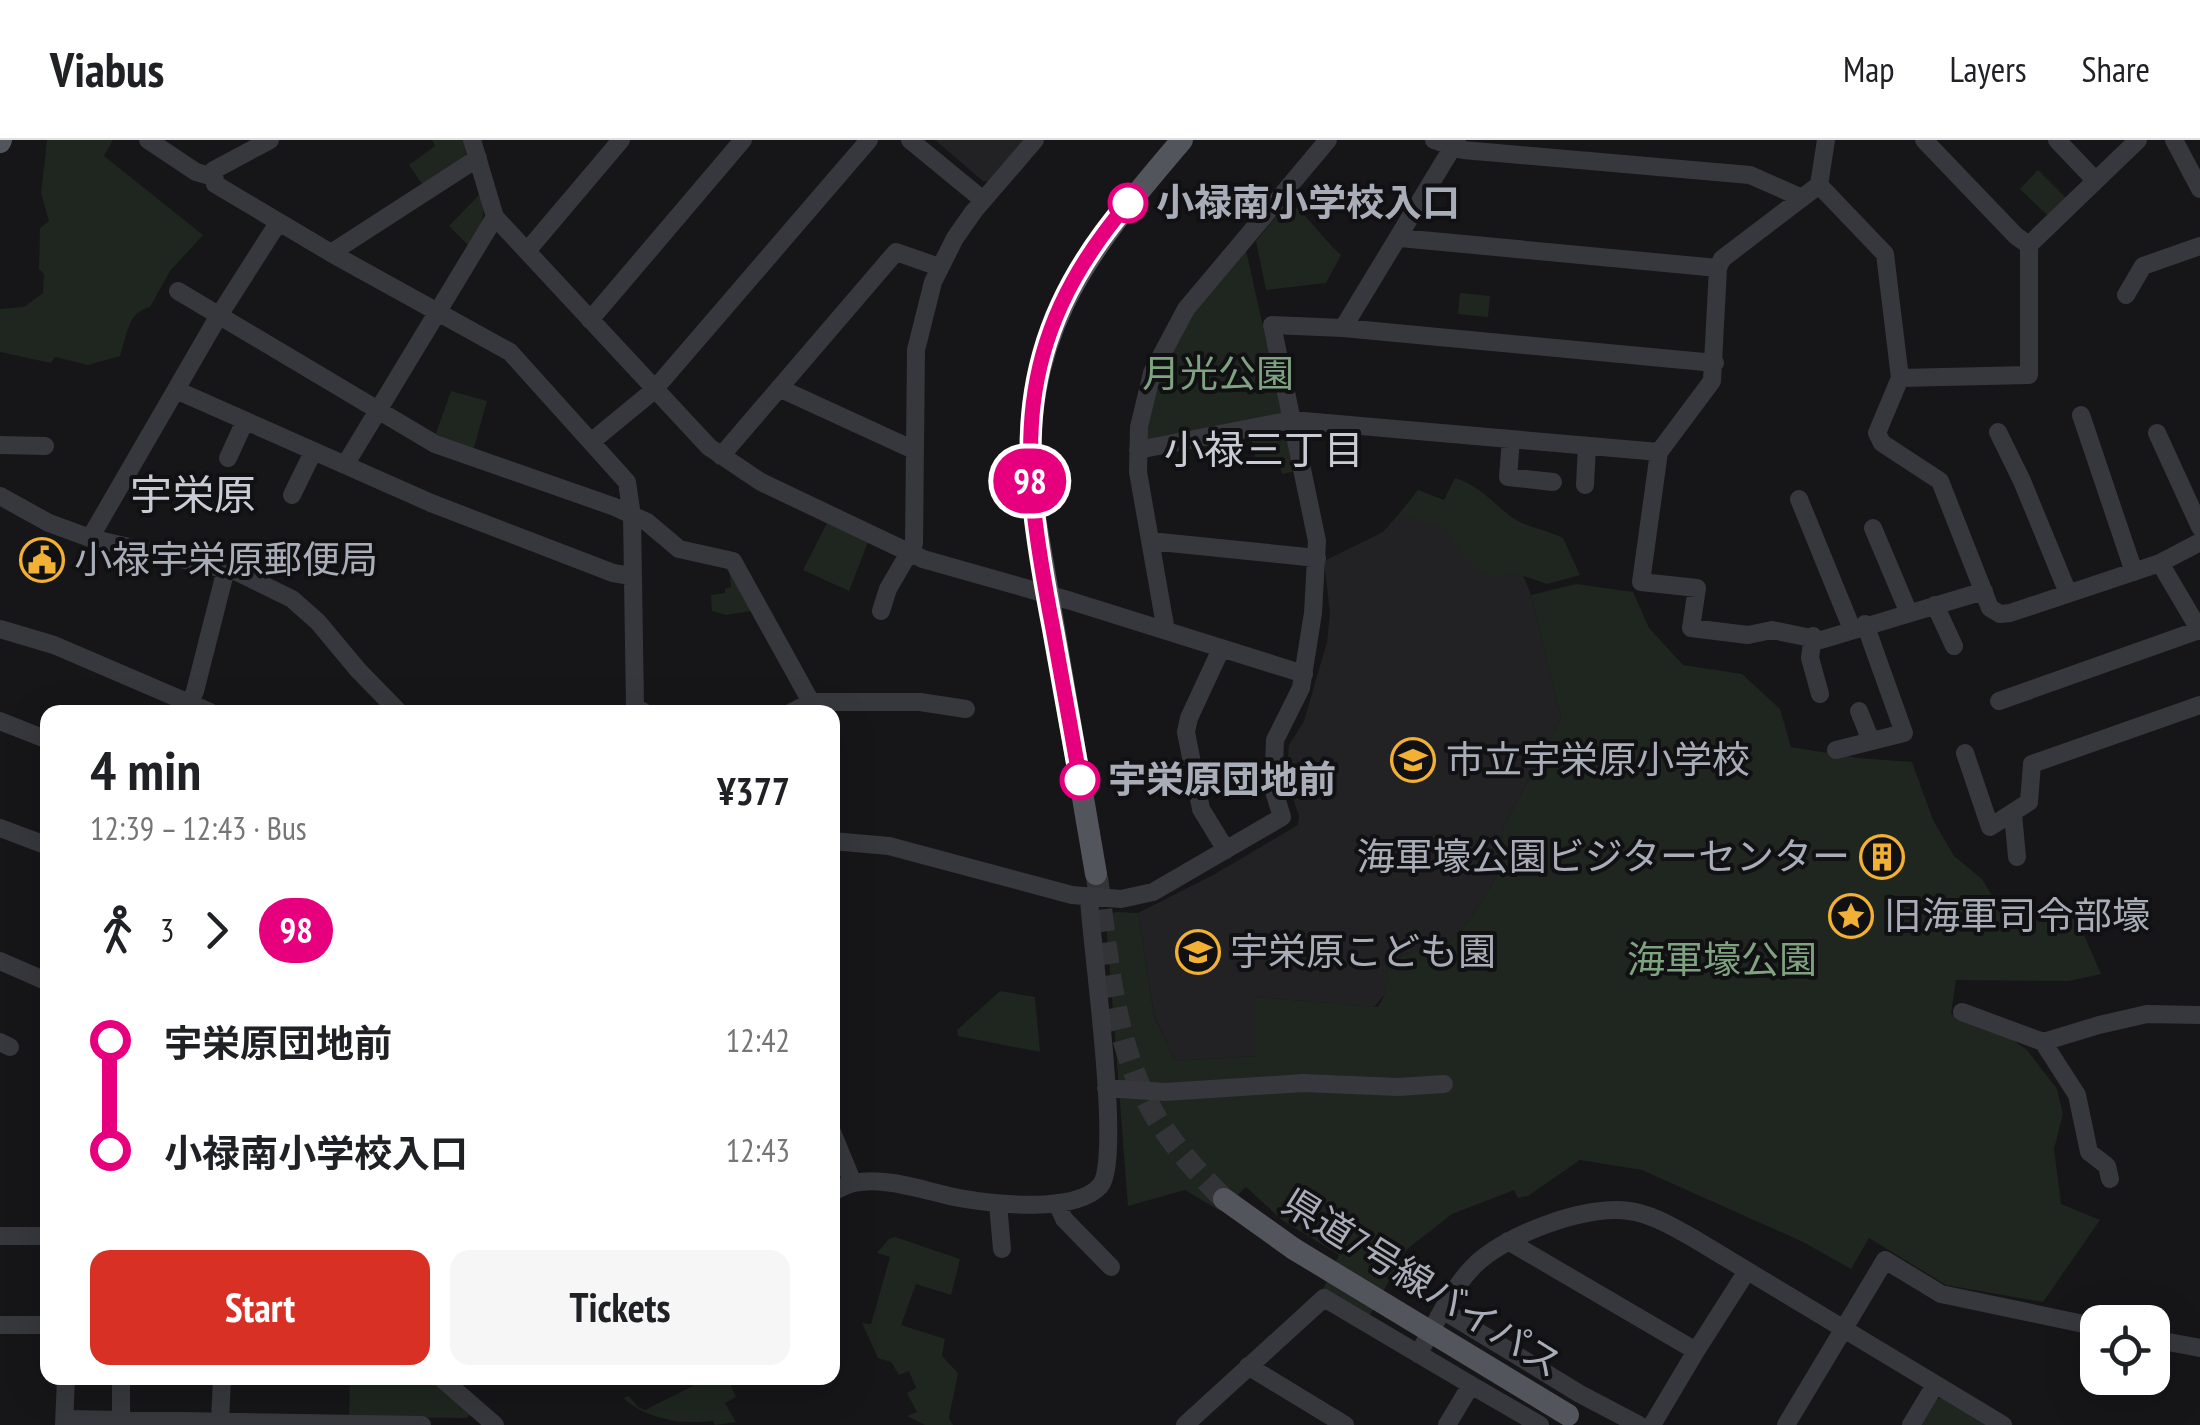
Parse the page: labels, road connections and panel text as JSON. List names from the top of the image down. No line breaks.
{"streets":{"main road":["県道7号線バイパス"]},"districts":["小禄三丁目","宇栄原"],"parks":["月光公園","海軍壕公園"],"places":{"other":["小禄南小学校入口","宇栄原団地前"],"public building":["小禄宇栄原郵便局"],"school or university":["市立宇栄原小学校","宇栄原こども園"],"building":["海軍壕公園ビジターセンター"],"place":["旧海軍司令部壕"]},"lines":["bus line 98"],"page":{"header":"Viabus","nav":["Map","Layers","Share"],"on_map":"98","heading":["4 min","12:39 – 12:43 · Bus","¥377"],"legs":["3","98"],"list":[{"name":"宇栄原団地前","value":"12:42"},{"name":"小禄南小学校入口","value":"12:43"}],"buttons":["Start","Tickets"]}}
